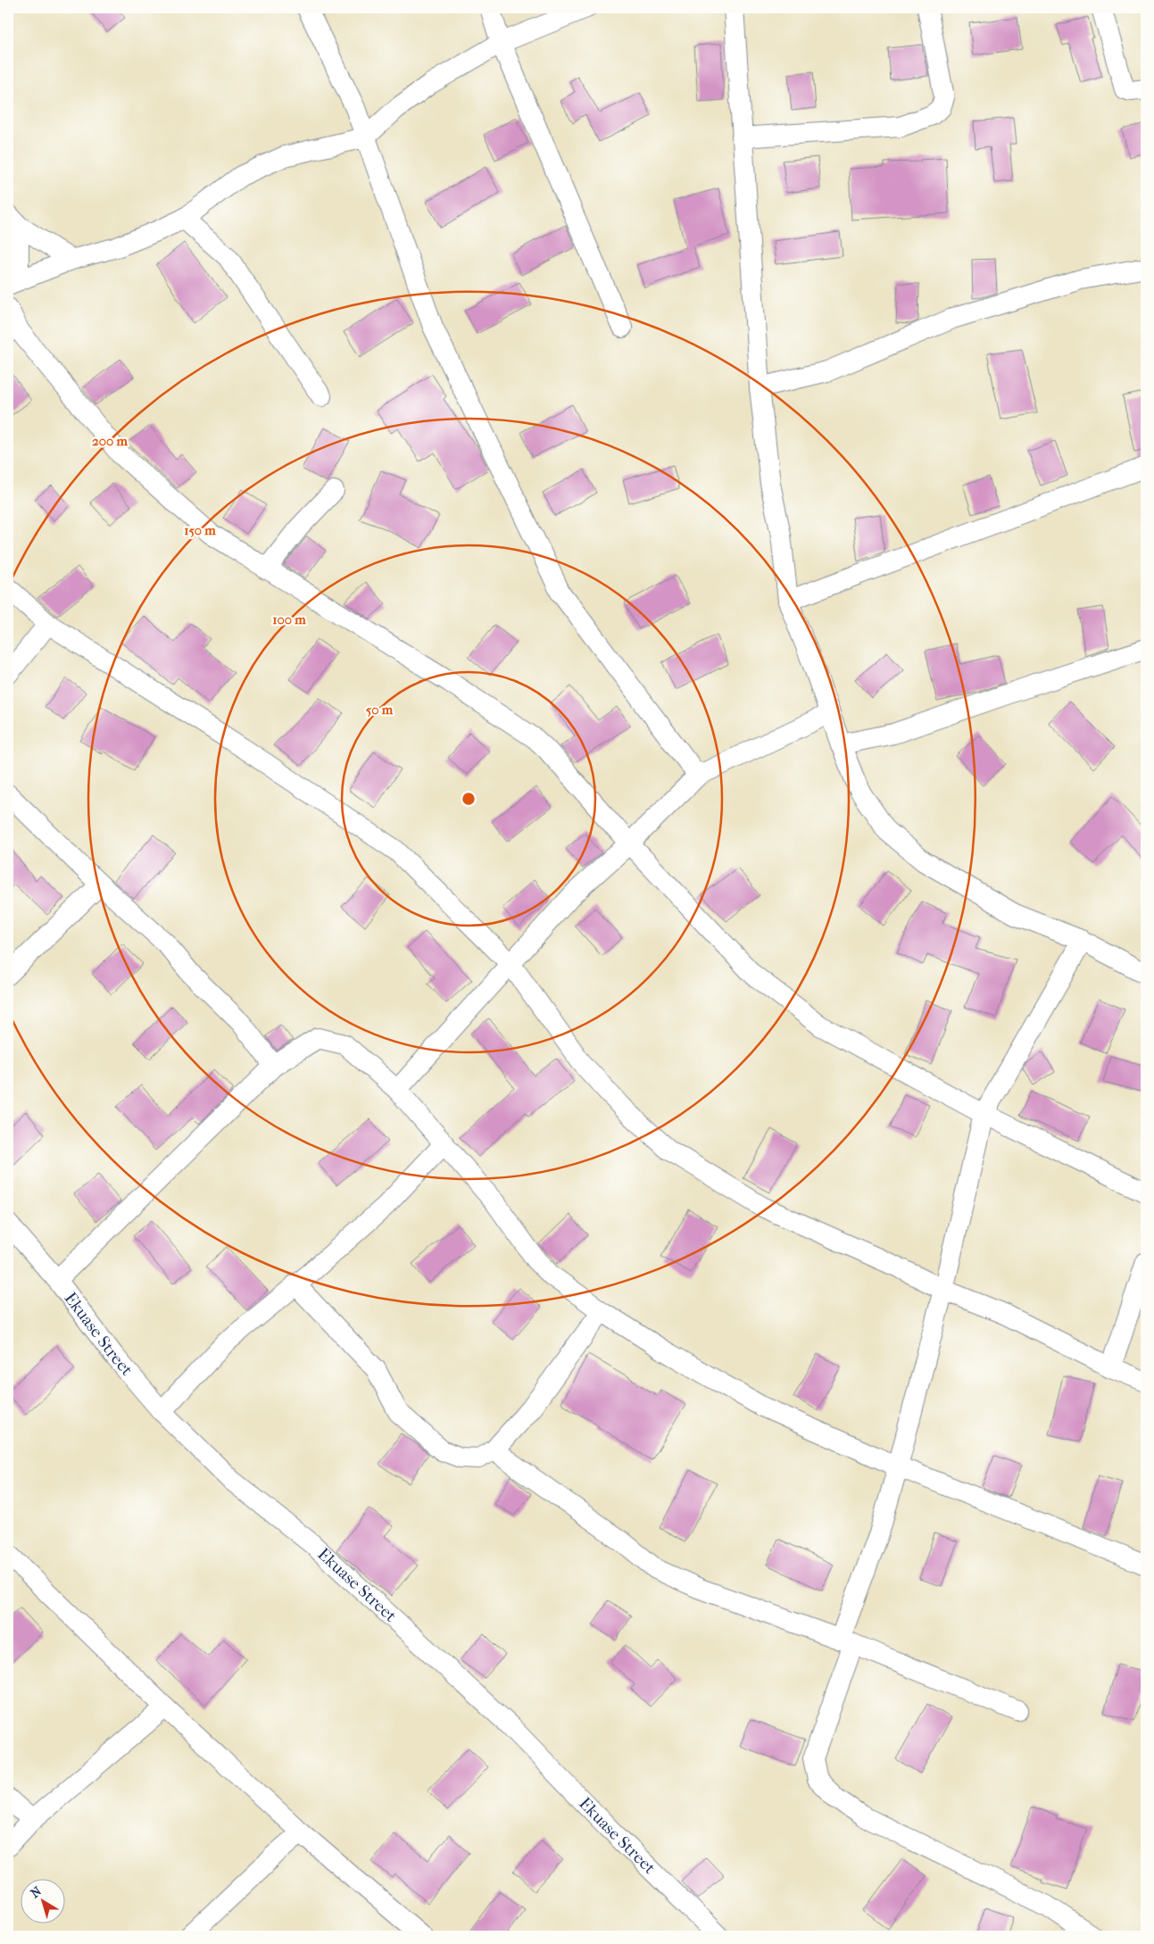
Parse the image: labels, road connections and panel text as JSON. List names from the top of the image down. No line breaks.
{"streets":{"street":["Ekuase Street"]},"north":"top left","rings":["200 m","150 m","100 m","50 m"]}
